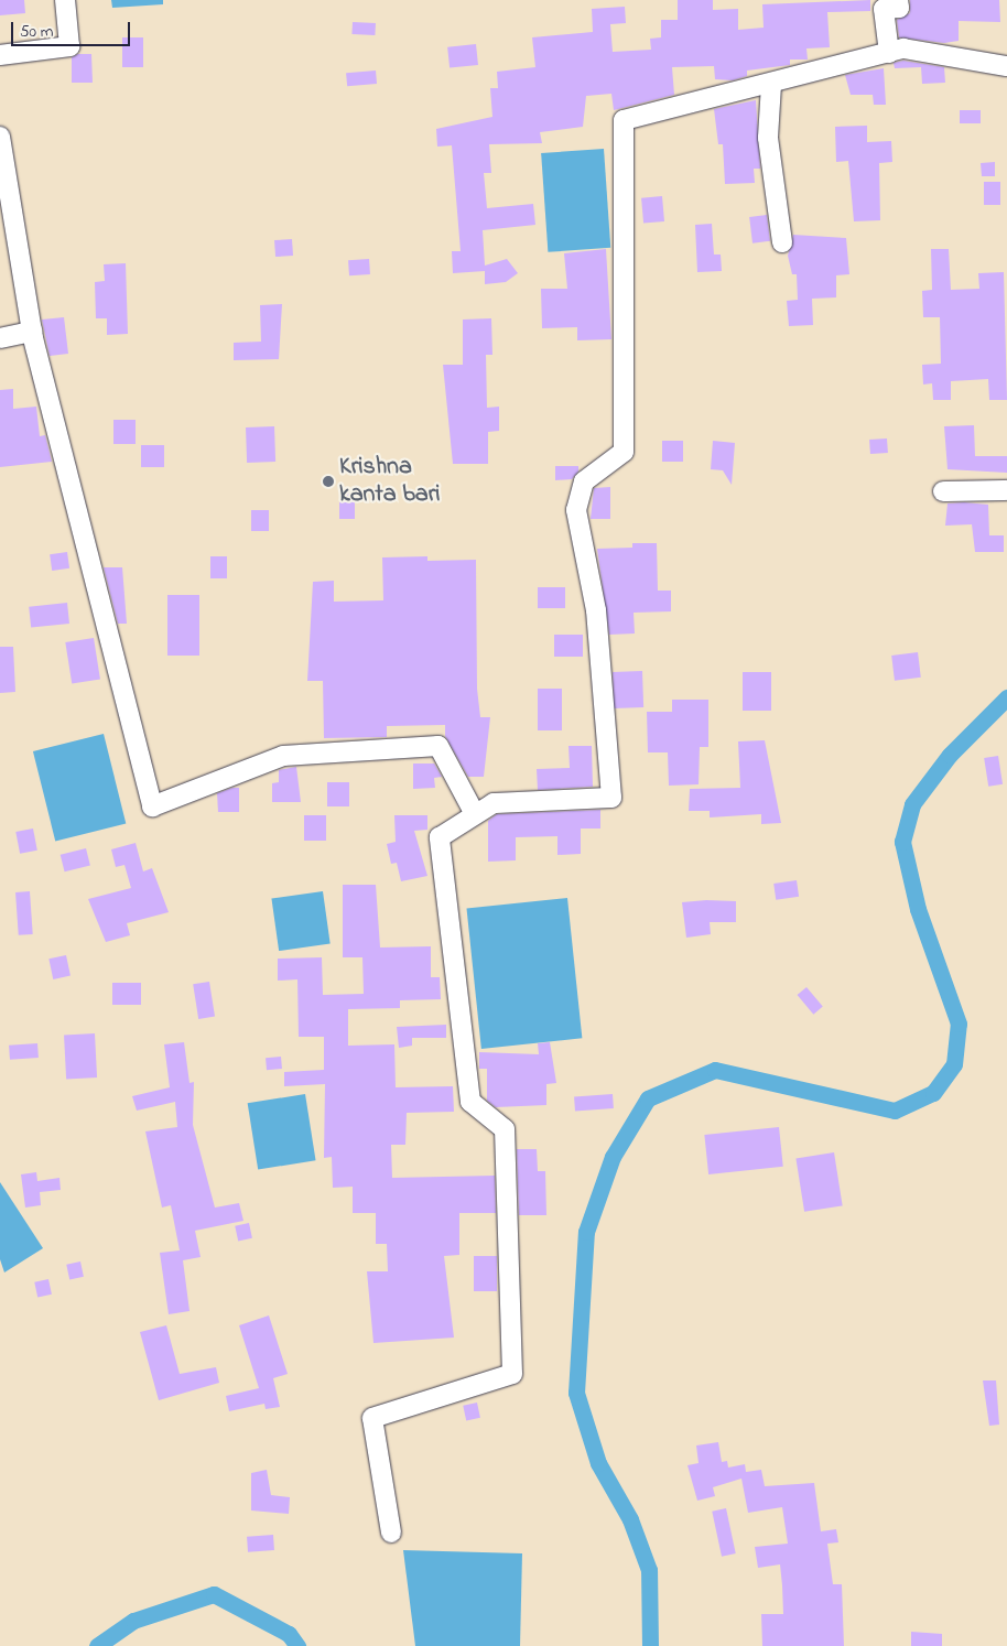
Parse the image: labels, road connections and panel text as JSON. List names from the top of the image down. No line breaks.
{"places":["Krishna kanta bari"],"scale_bar":"50 m"}
